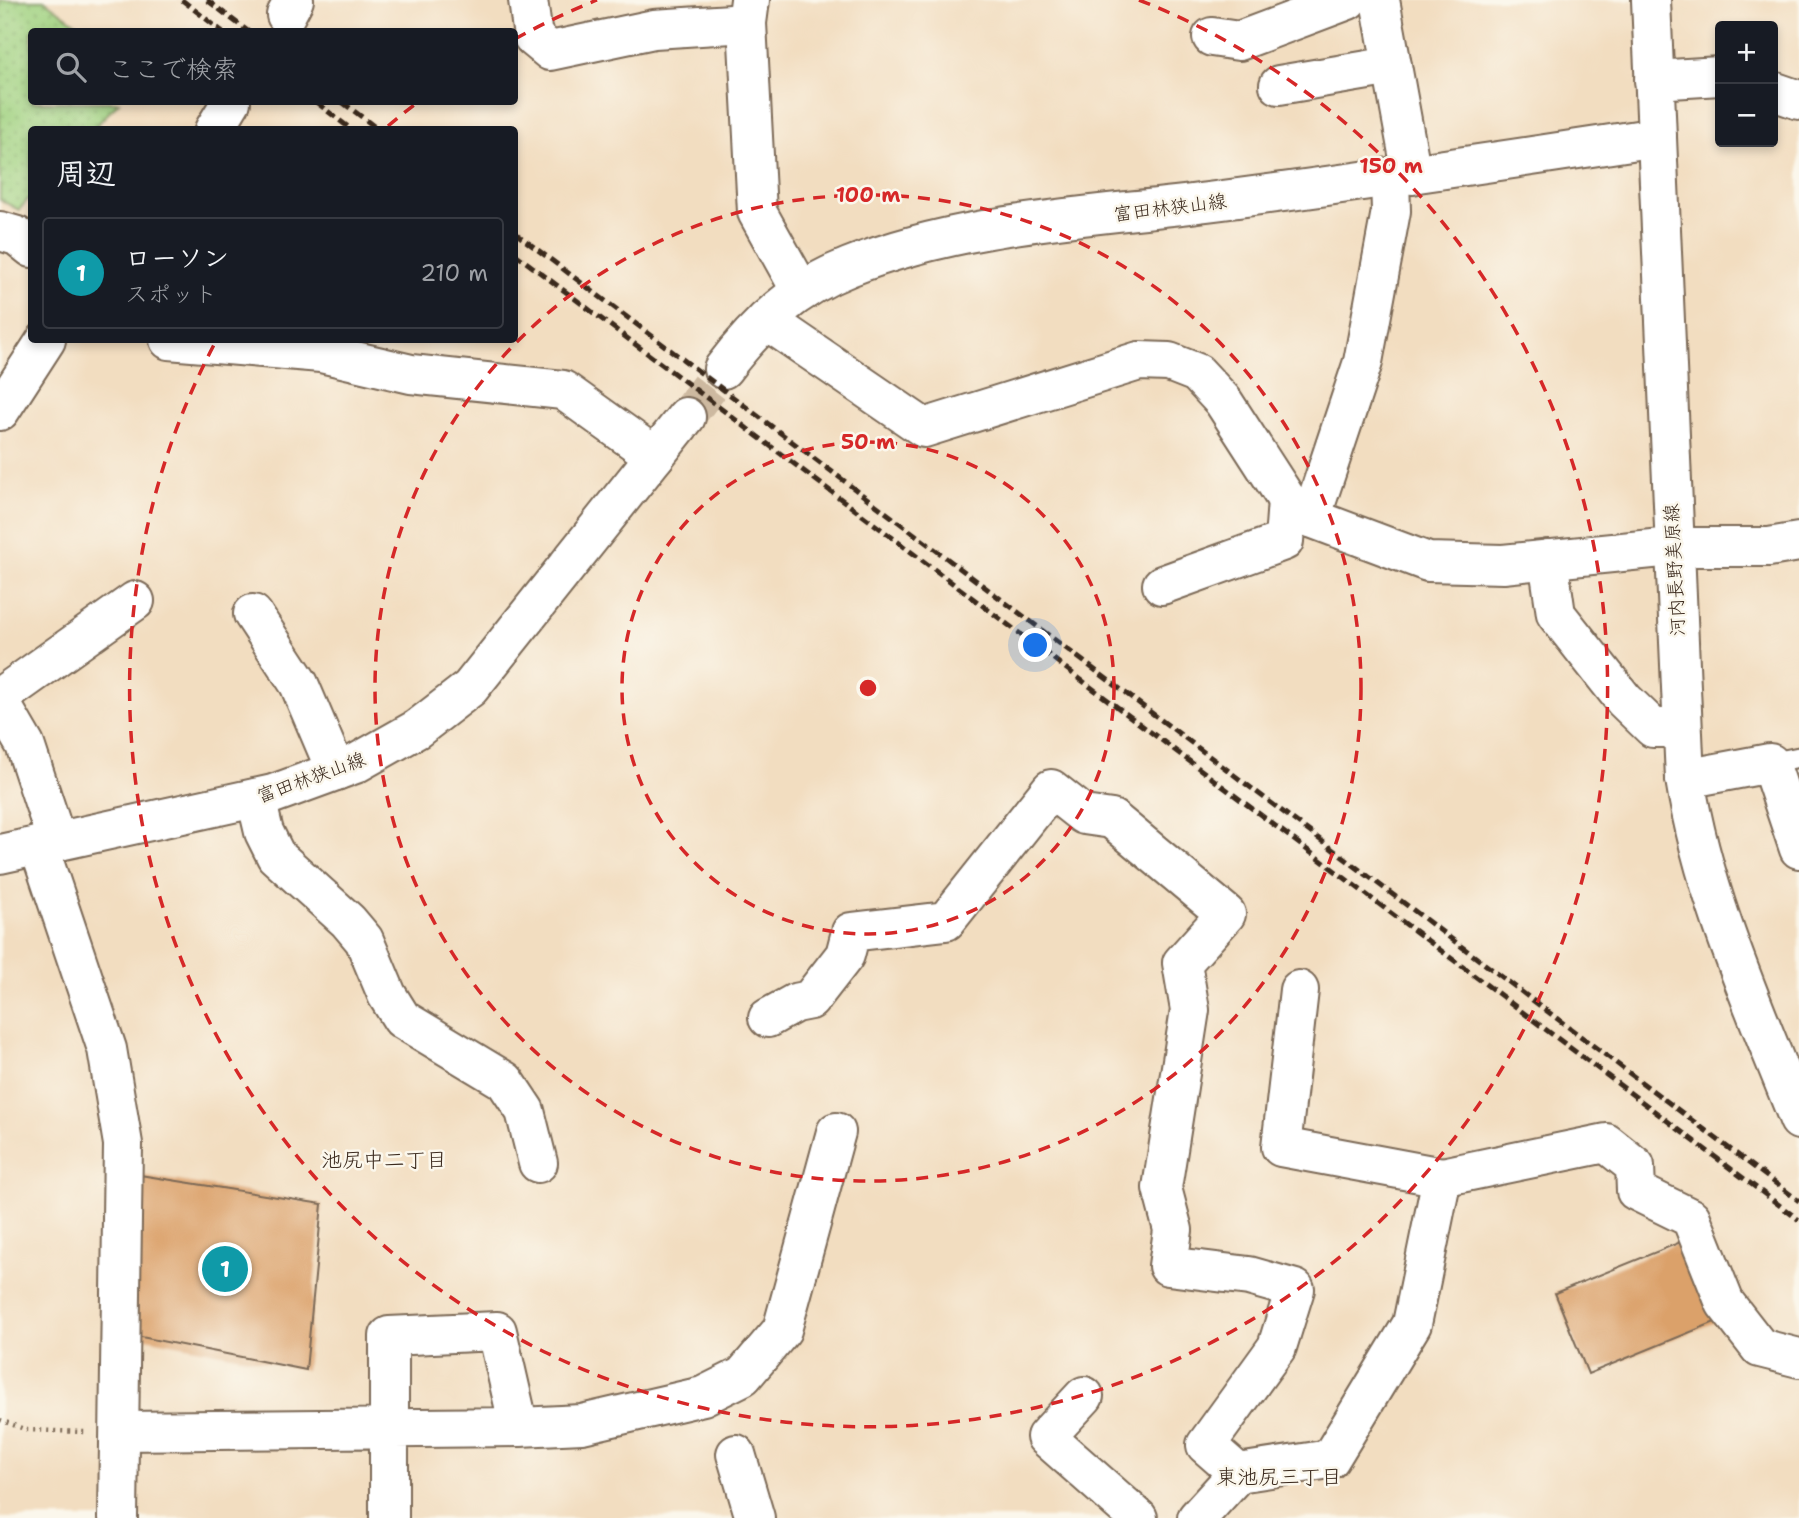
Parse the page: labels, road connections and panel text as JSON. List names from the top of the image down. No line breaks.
{"streets":{"street":["富田林狭山線","河内長野美原線"]},"crossings":[["富田林狭山線","河内長野美原線"]],"districts":["池尻中二丁目","東池尻三丁目"],"page":{"map_buttons":["+","−"],"search":"ここで検索","heading":"周辺","list":[{"mark":"1","name":"ローソン","note":"スポット","value":"210 m"}],"pins":"1"},"rings":["150 m","100 m","50 m"]}
